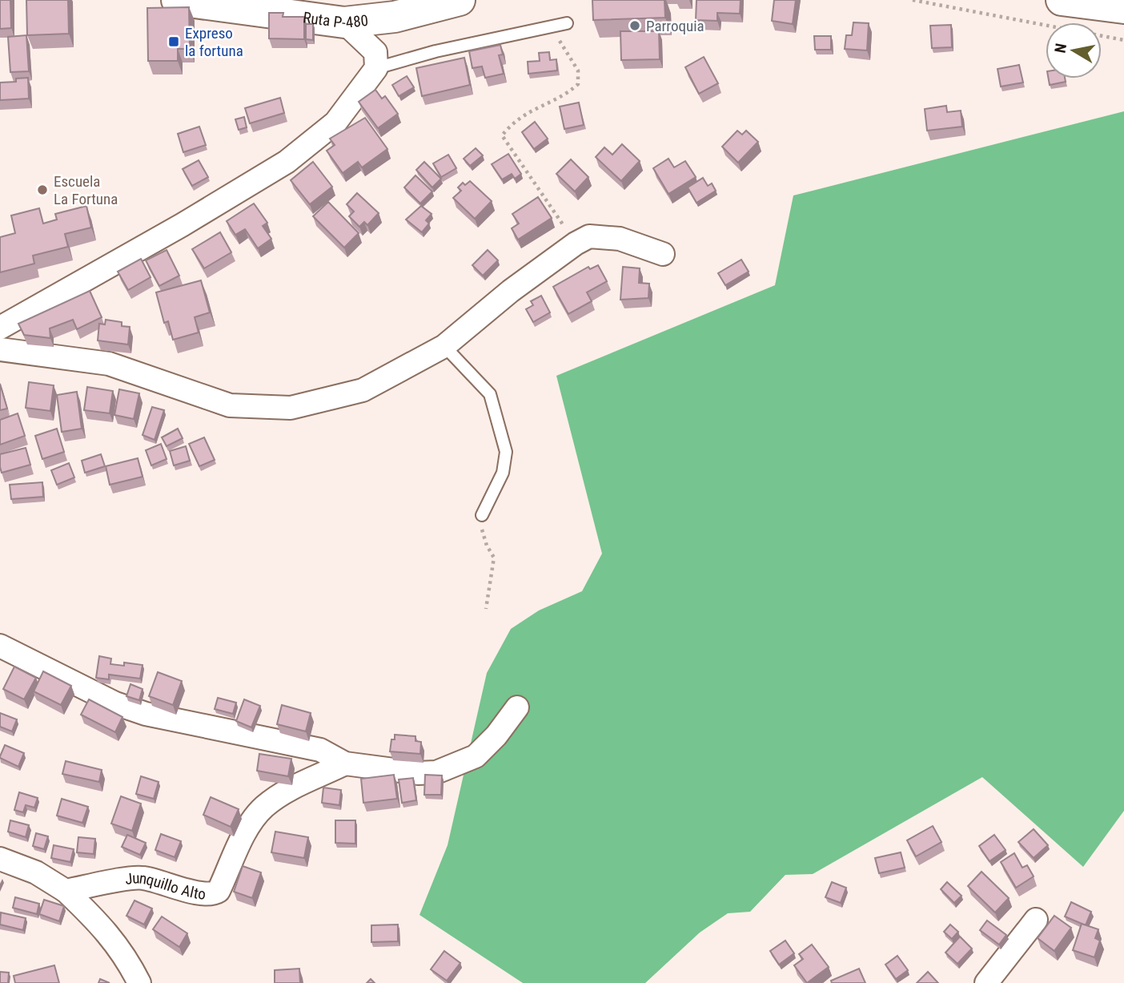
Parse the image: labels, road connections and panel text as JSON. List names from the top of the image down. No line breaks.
{"streets":{"street":["Ruta P-480","Junquillo Alto"]},"places":{"other":["Parroquia","Escuela La Fortuna"],"transit":["Expreso la fortuna"]},"north":"left"}
